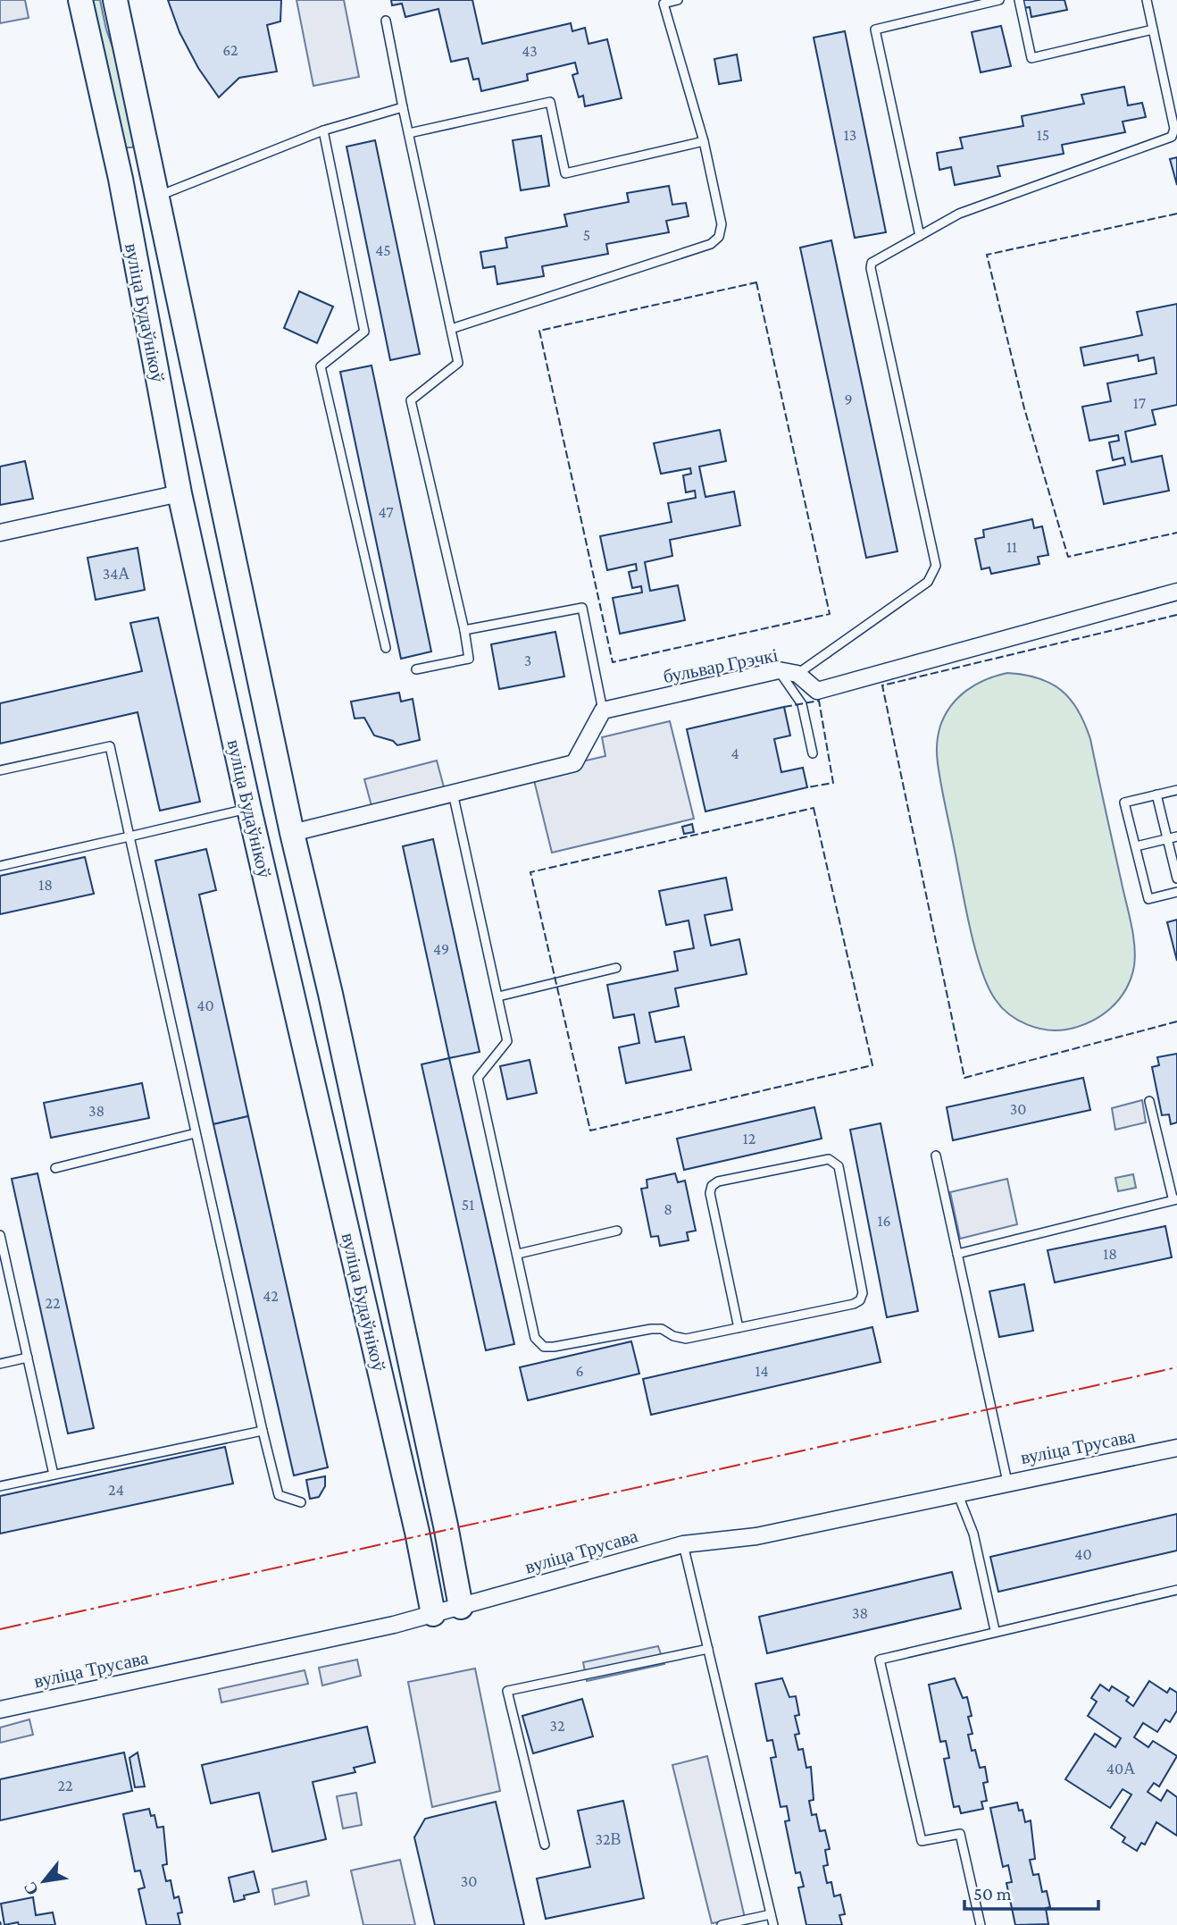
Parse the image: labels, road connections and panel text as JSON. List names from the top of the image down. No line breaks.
{"streets":{"street":["вуліца Будаўнікоў","бульвар Грэчкі","вуліца Трусава"]},"crossings":[["вуліца Будаўнікоў","вуліца Трусава"]],"house_numbers":["62","43","13","15","5","45","9","17","47","11","34А","3","4","18","49","40","30","38","12","51","8","16","18","42","22","6","14","24","40","38","32","40А","22","32В","30"],"scale_bar":"50 m","north":"bottom left"}
